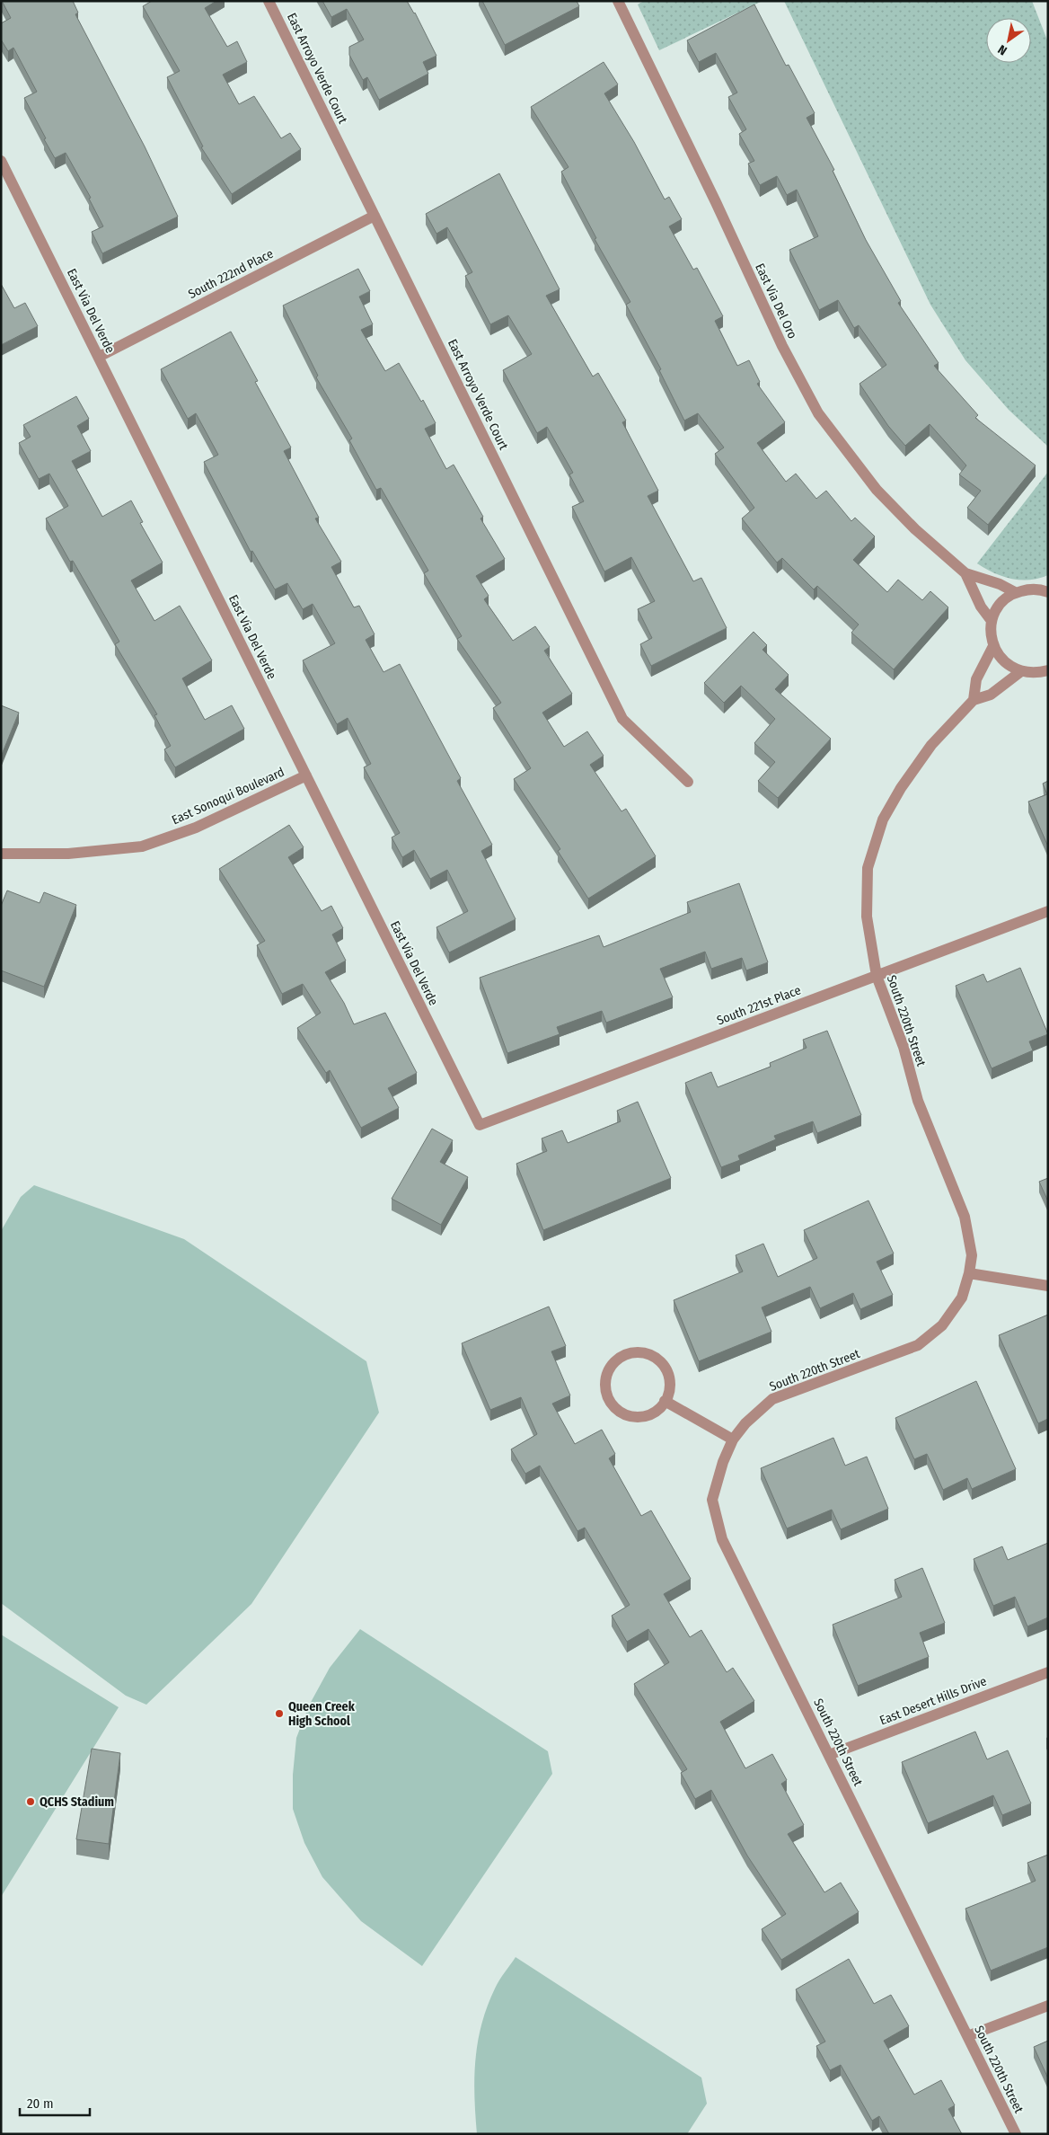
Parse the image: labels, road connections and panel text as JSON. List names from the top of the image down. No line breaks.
{"streets":{"street":["East Arroyo Verde Court","South 222nd Place","East Via Del Oro","East Via Del Verde","East Sonoqui Boulevard","South 221st Place","South 220th Street","East Desert Hills Drive"]},"crossings":[["East Arroyo Verde Court","South 222nd Place"],["South 222nd Place","East Via Del Verde"],["East Via Del Verde","East Sonoqui Boulevard"],["East Via Del Verde","South 221st Place"],["South 221st Place","South 220th Street"],["South 220th Street","East Desert Hills Drive"]],"places":["Queen Creek High School","QCHS Stadium"],"scale_bar":"20 m","north":"bottom left"}
